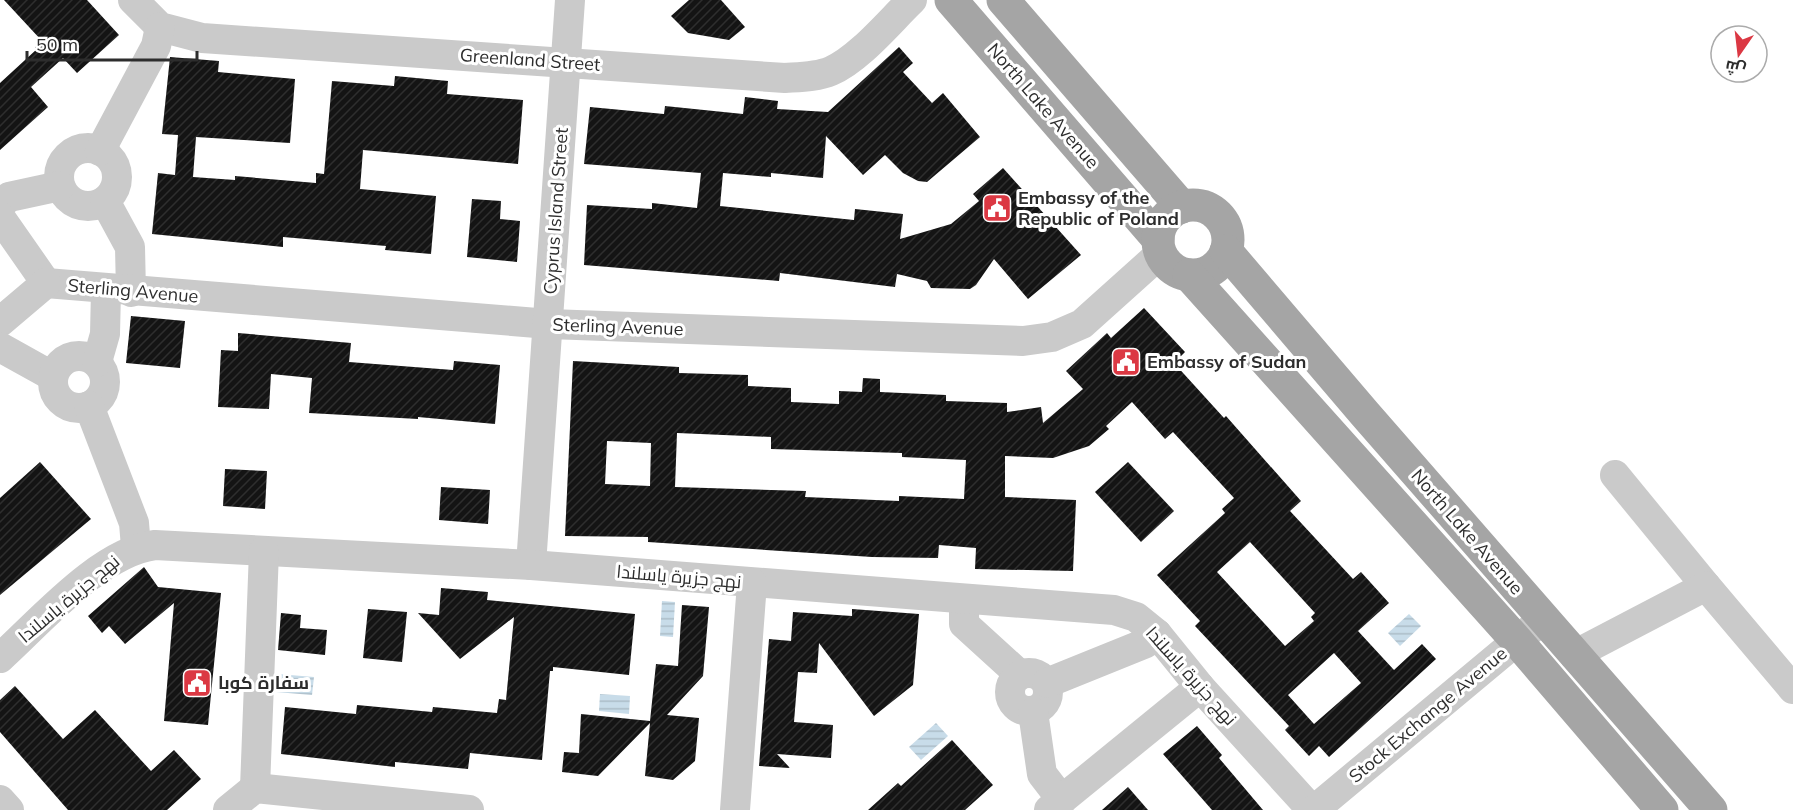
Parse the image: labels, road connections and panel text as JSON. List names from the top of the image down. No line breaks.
{"streets":{"main road":["North Lake Avenue"],"street":["Greenland Street","Cyprus Island Street","Sterling Avenue","نهج جزيرة ياسلندا","Stock Exchange Avenue"]},"crossings":[["Greenland Street","Cyprus Island Street"],["North Lake Avenue","Sterling Avenue"],["North Lake Avenue","Stock Exchange Avenue"],["Cyprus Island Street","Sterling Avenue"],["Cyprus Island Street","نهج جزيرة ياسلندا"],["نهج جزيرة ياسلندا","Stock Exchange Avenue"]],"places":{"public building":["Embassy of the Republic of Poland","Embassy of Sudan","سفارة كوبا"]},"scale_bar":"50 m","north":"bottom"}
